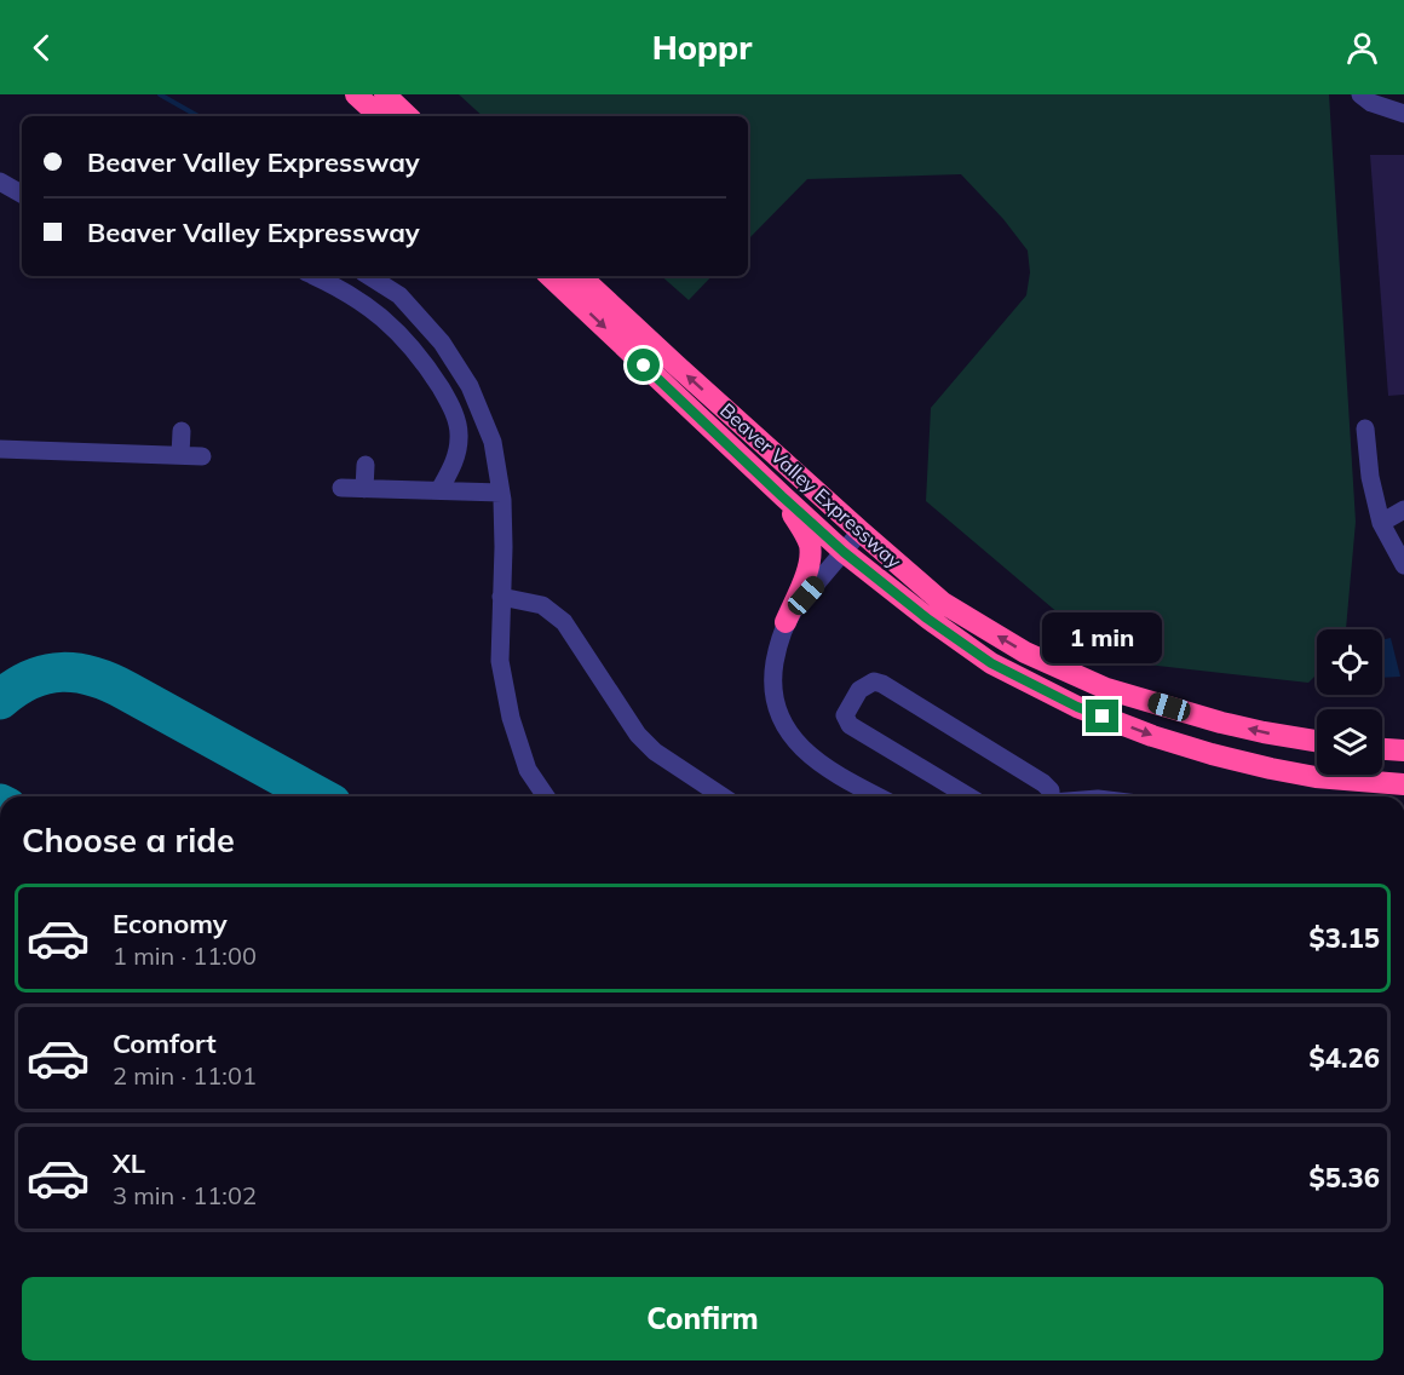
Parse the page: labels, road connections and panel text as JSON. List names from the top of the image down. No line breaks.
{"streets":{"highway":["Beaver Valley Expressway"]},"page":{"header":"Hoppr","banner":["Beaver Valley Expressway","Beaver Valley Expressway"],"bubble":"1 min","heading":"Choose a ride","list":[{"name":"Economy","note":"1 min · 11:00","value":"$3.15"},{"name":"Comfort","note":"2 min · 11:01","value":"$4.26"},{"name":"XL","note":"3 min · 11:02","value":"$5.36"}],"buttons":"Confirm"}}
